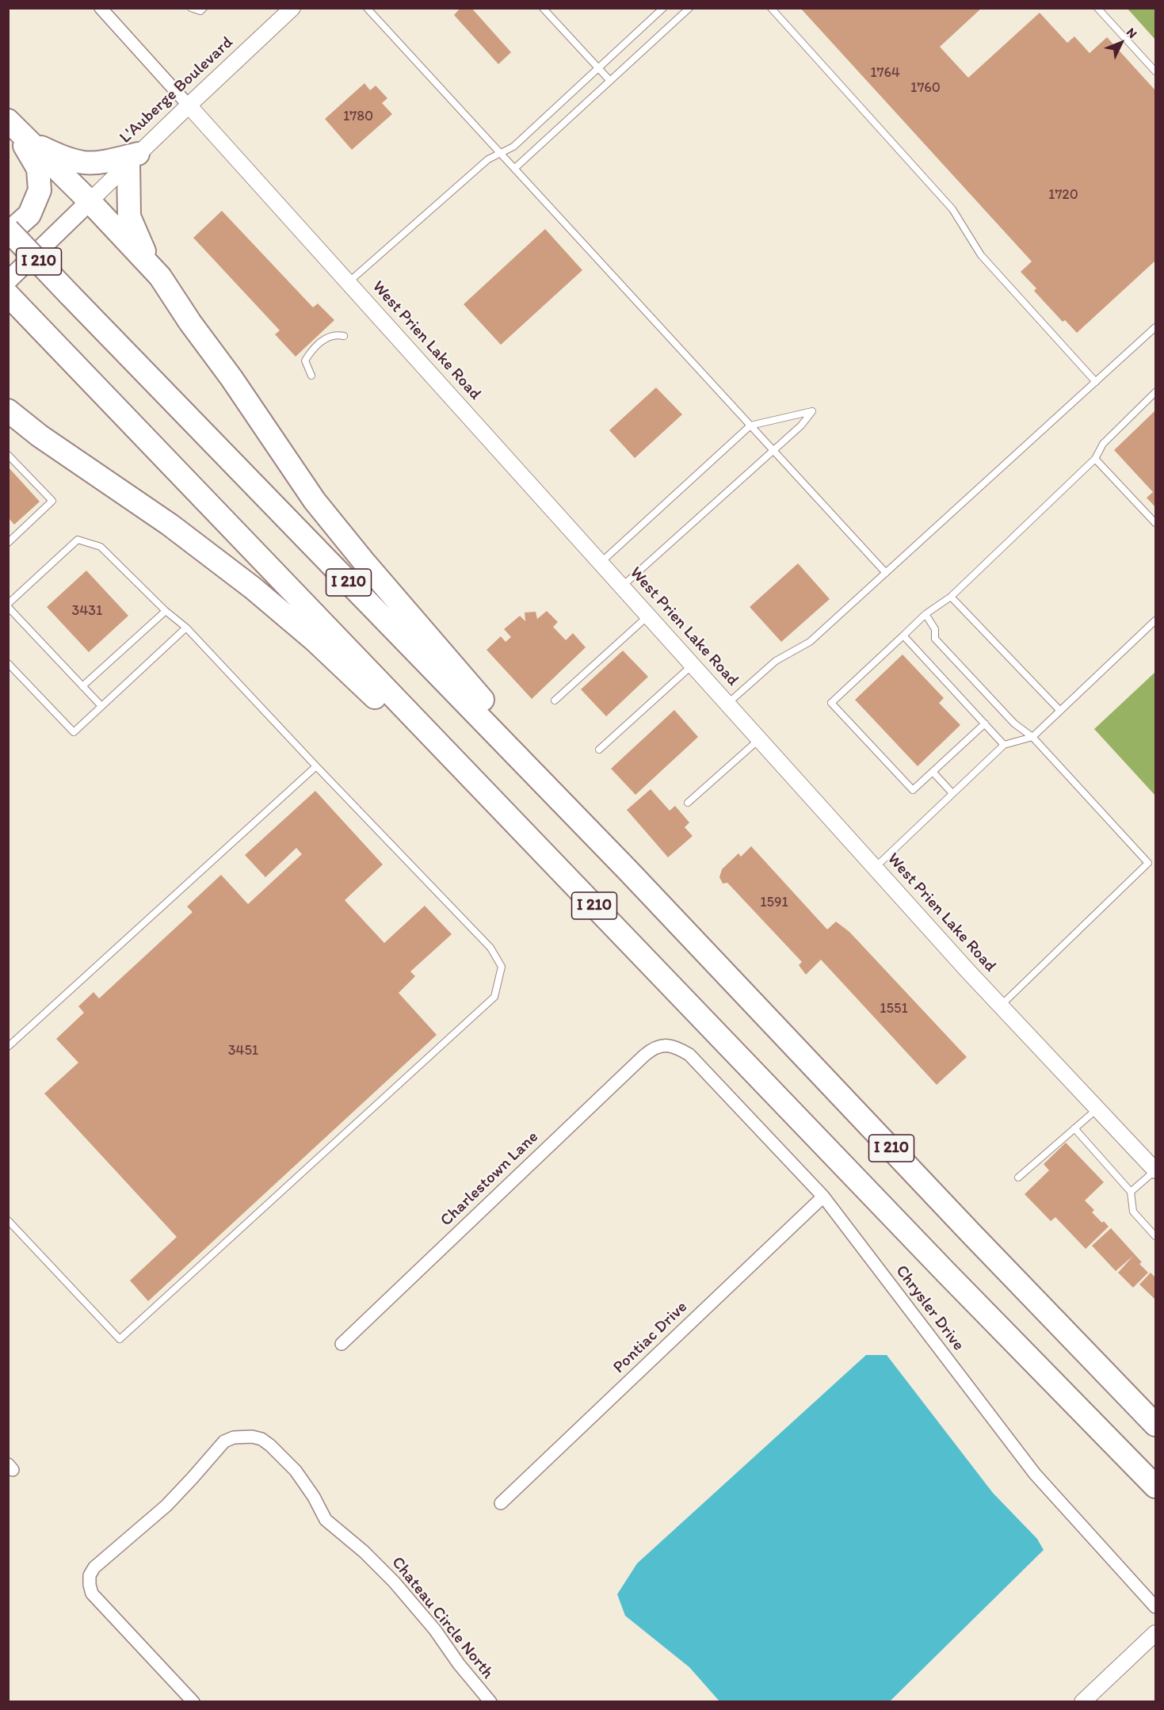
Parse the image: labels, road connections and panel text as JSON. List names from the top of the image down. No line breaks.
{"streets":{"highway":["I 210"],"street":["L'Auberge Boulevard","West Prien Lake Road","Charlestown Lane","Chrysler Drive","Pontiac Drive","Chateau Circle North"]},"crossings":[["L'Auberge Boulevard","West Prien Lake Road"],["Charlestown Lane","Chrysler Drive"],["Chrysler Drive","Pontiac Drive"]],"house_numbers":["1764","1760","1780","1720","3431","1591","1551","3451"],"north":"top right"}
